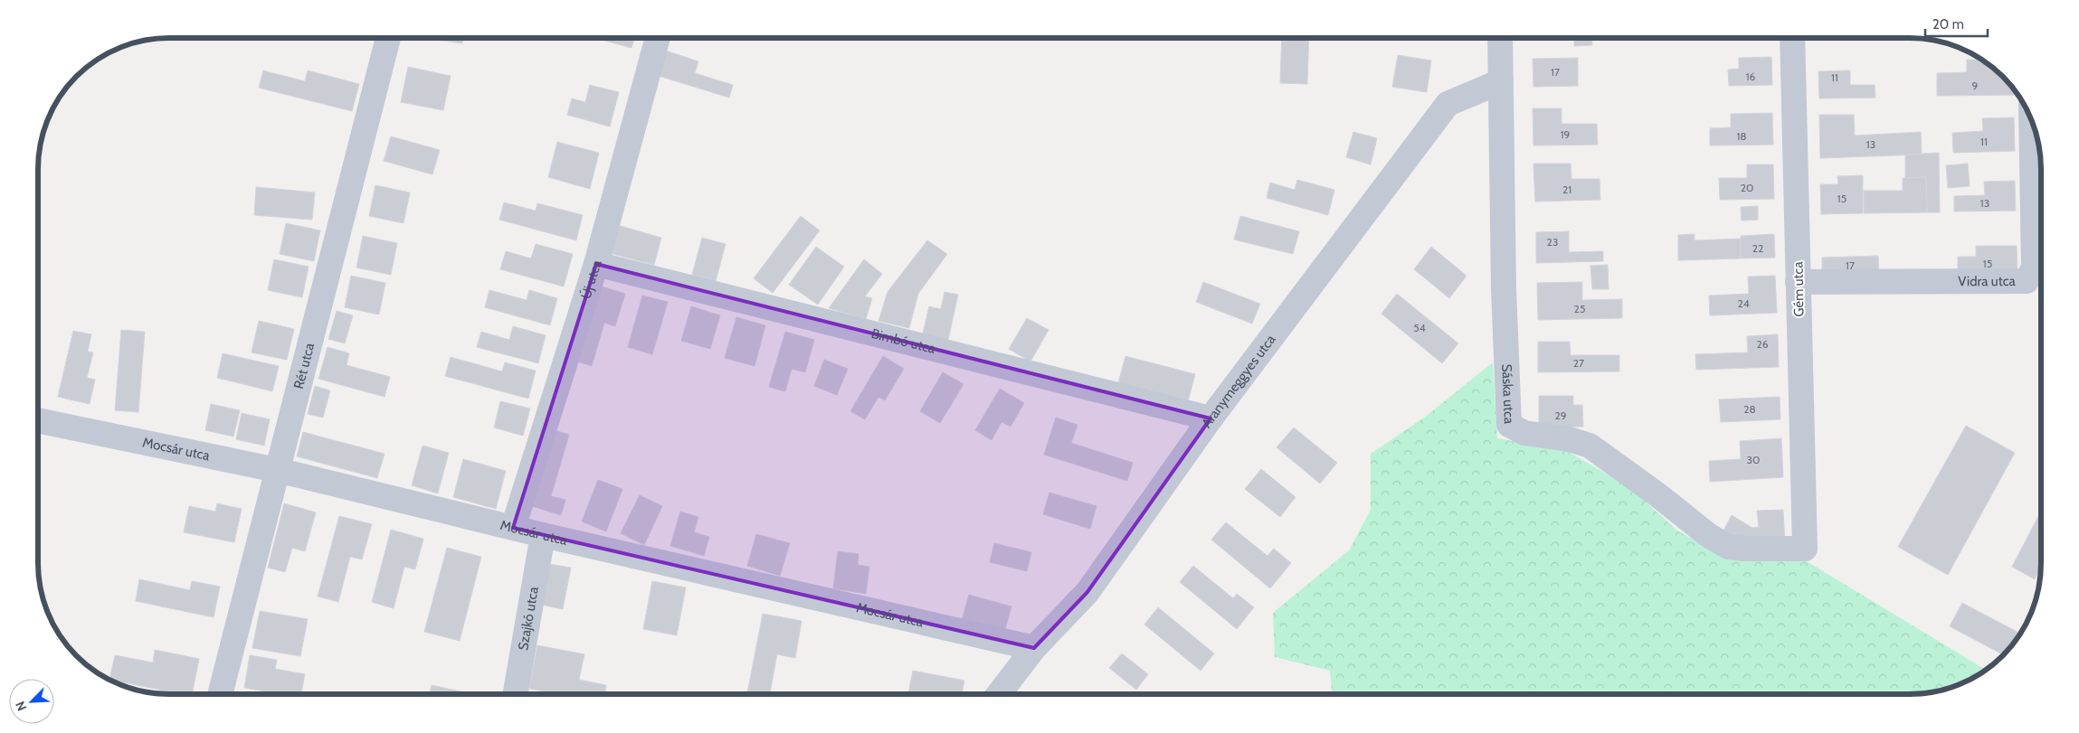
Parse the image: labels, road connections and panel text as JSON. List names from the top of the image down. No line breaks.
{"streets":{"street":["Új utca","Vidra utca","Gém utca","Bimbó utca","Rét utca","Aranymeggyes utca","Sáska utca","Mocsár utca","Szajkó utca"]},"crossings":[["Új utca","Bimbó utca"],["Új utca","Mocsár utca"],["Vidra utca","Gém utca"],["Gém utca","Sáska utca"],["Bimbó utca","Aranymeggyes utca"],["Rét utca","Mocsár utca"],["Aranymeggyes utca","Sáska utca"],["Aranymeggyes utca","Mocsár utca"],["Mocsár utca","Szajkó utca"]],"house_numbers":["17","16","11","9","19","18","11","13","20","21","15","13","23","22","15","17","24","25","54","26","27","28","29","30"],"scale_bar":"20 m","north":"bottom left"}
